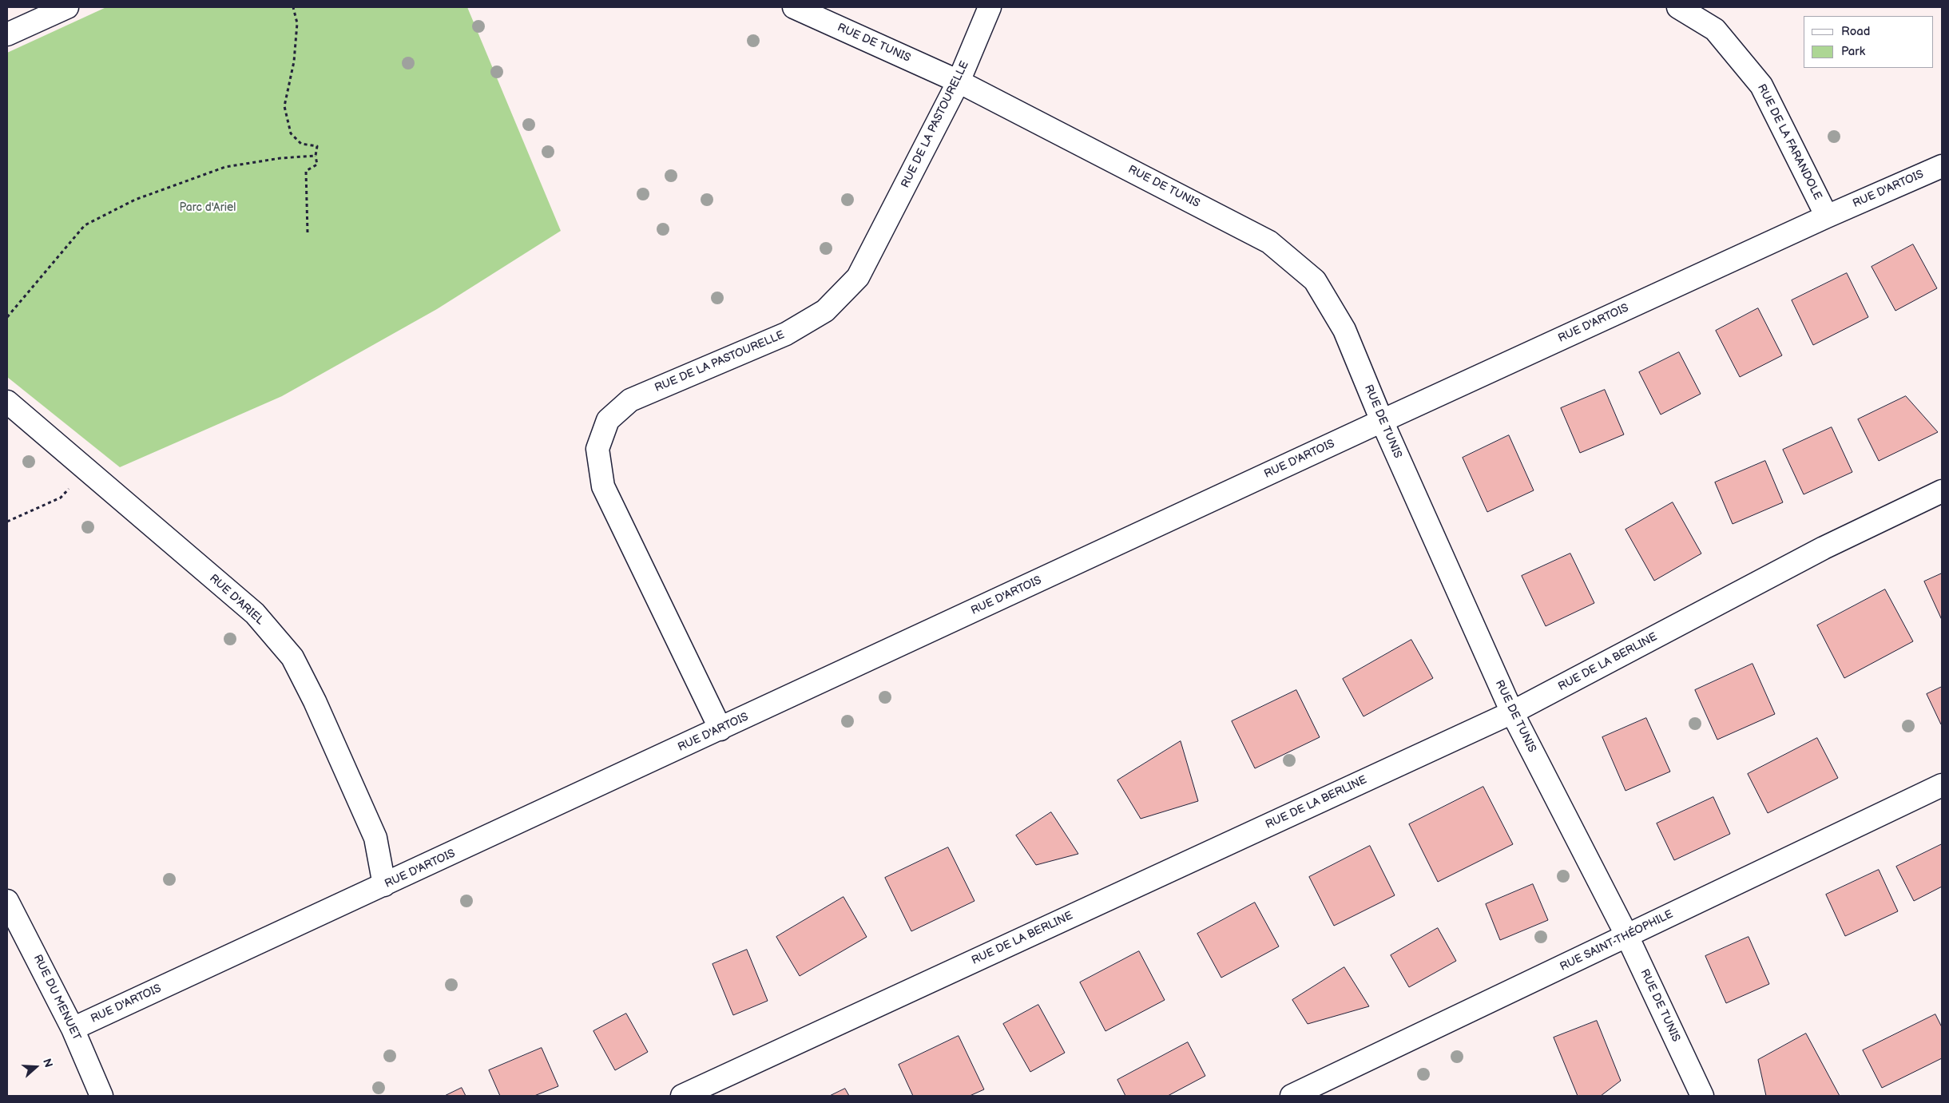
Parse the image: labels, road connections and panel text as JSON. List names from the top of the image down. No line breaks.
{"streets":{"street":["RUE DE TUNIS","RUE DE LA PASTOURELLE","RUE DE LA FARANDOLE","RUE D'ARTOIS","RUE D'ARIEL","RUE DE LA BERLINE","RUE SAINT-THÉOPHILE","RUE DU MENUET"]},"crossings":[["RUE DE TUNIS","RUE DE LA PASTOURELLE"],["RUE DE TUNIS","RUE D'ARTOIS"],["RUE DE TUNIS","RUE DE LA BERLINE"],["RUE DE TUNIS","RUE SAINT-THÉOPHILE"],["RUE DE LA PASTOURELLE","RUE D'ARTOIS"],["RUE DE LA FARANDOLE","RUE D'ARTOIS"],["RUE D'ARTOIS","RUE D'ARIEL"],["RUE D'ARTOIS","RUE DU MENUET"]],"parks":["Parc d'Ariel"],"legend":["Road","Park"],"north":"right"}
